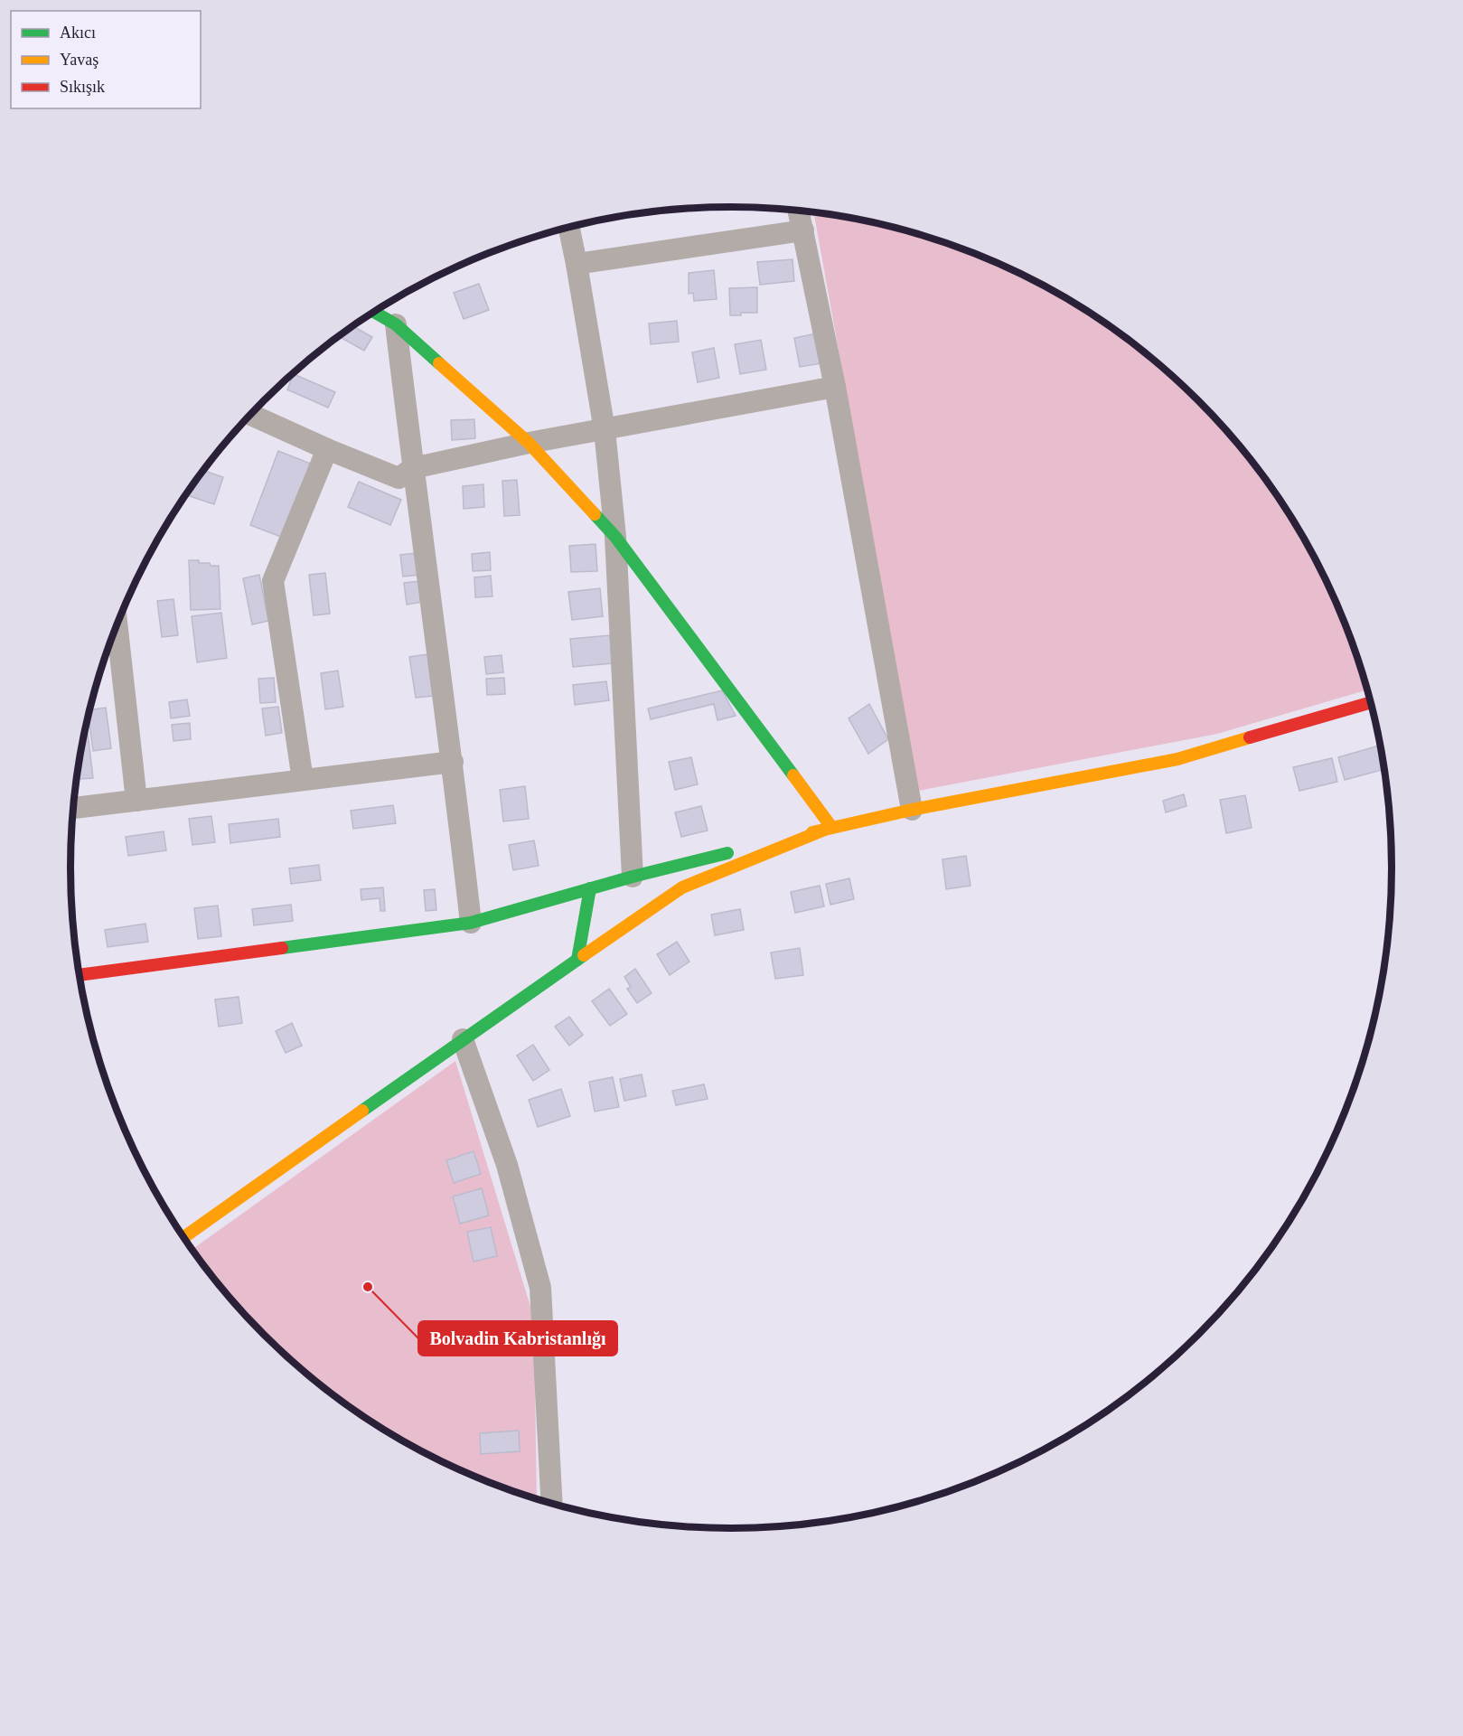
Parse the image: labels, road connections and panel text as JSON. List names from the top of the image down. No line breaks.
{"places":["Bolvadin Kabristanlığı"],"legend":["Akıcı","Yavaş","Sıkışık"]}
